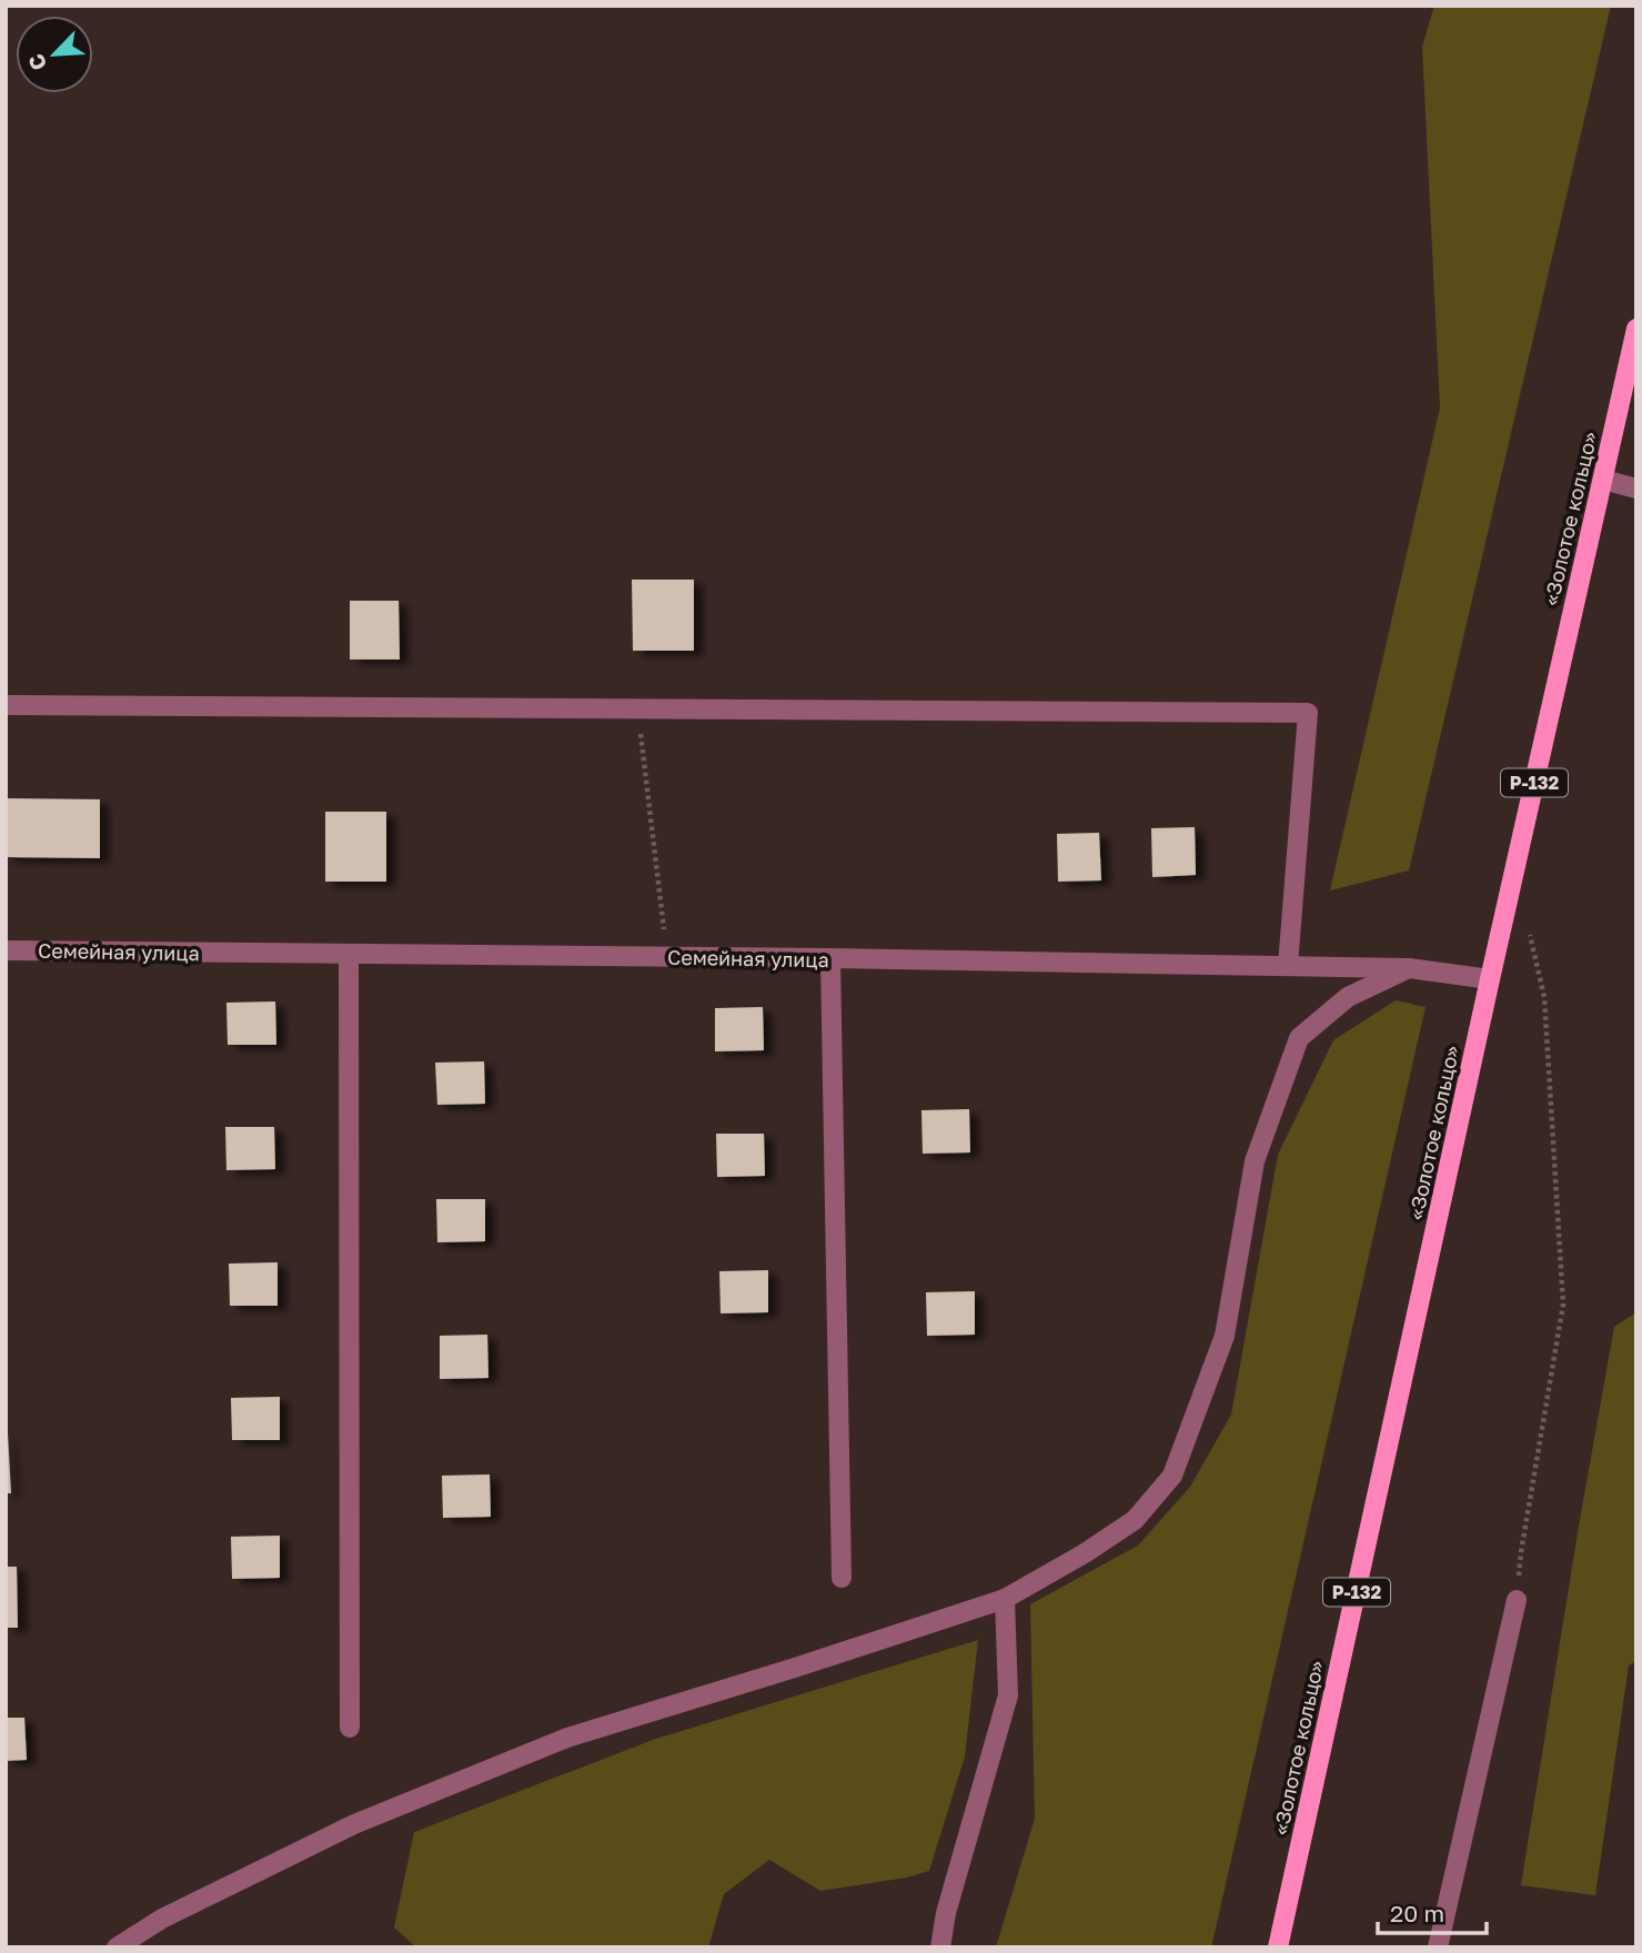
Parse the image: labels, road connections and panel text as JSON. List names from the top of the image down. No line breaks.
{"streets":{"main road":["«Золотое кольцо»","Р-132"],"street":["Семейная улица"]},"crossings":[["«Золотое кольцо»","Семейная улица"]],"scale_bar":"20 m","north":"bottom left"}
